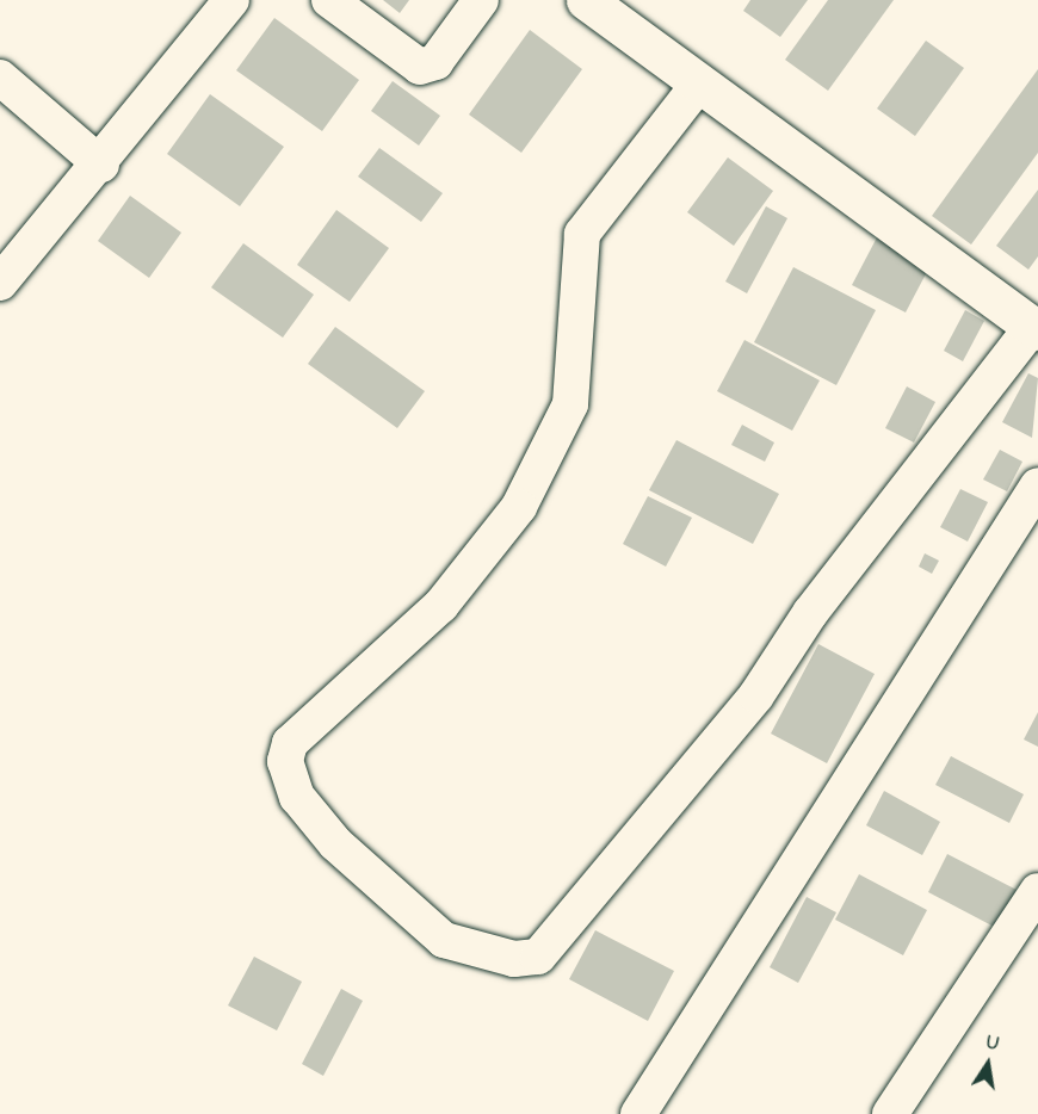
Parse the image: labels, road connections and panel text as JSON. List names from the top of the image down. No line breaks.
{"north":"top"}
